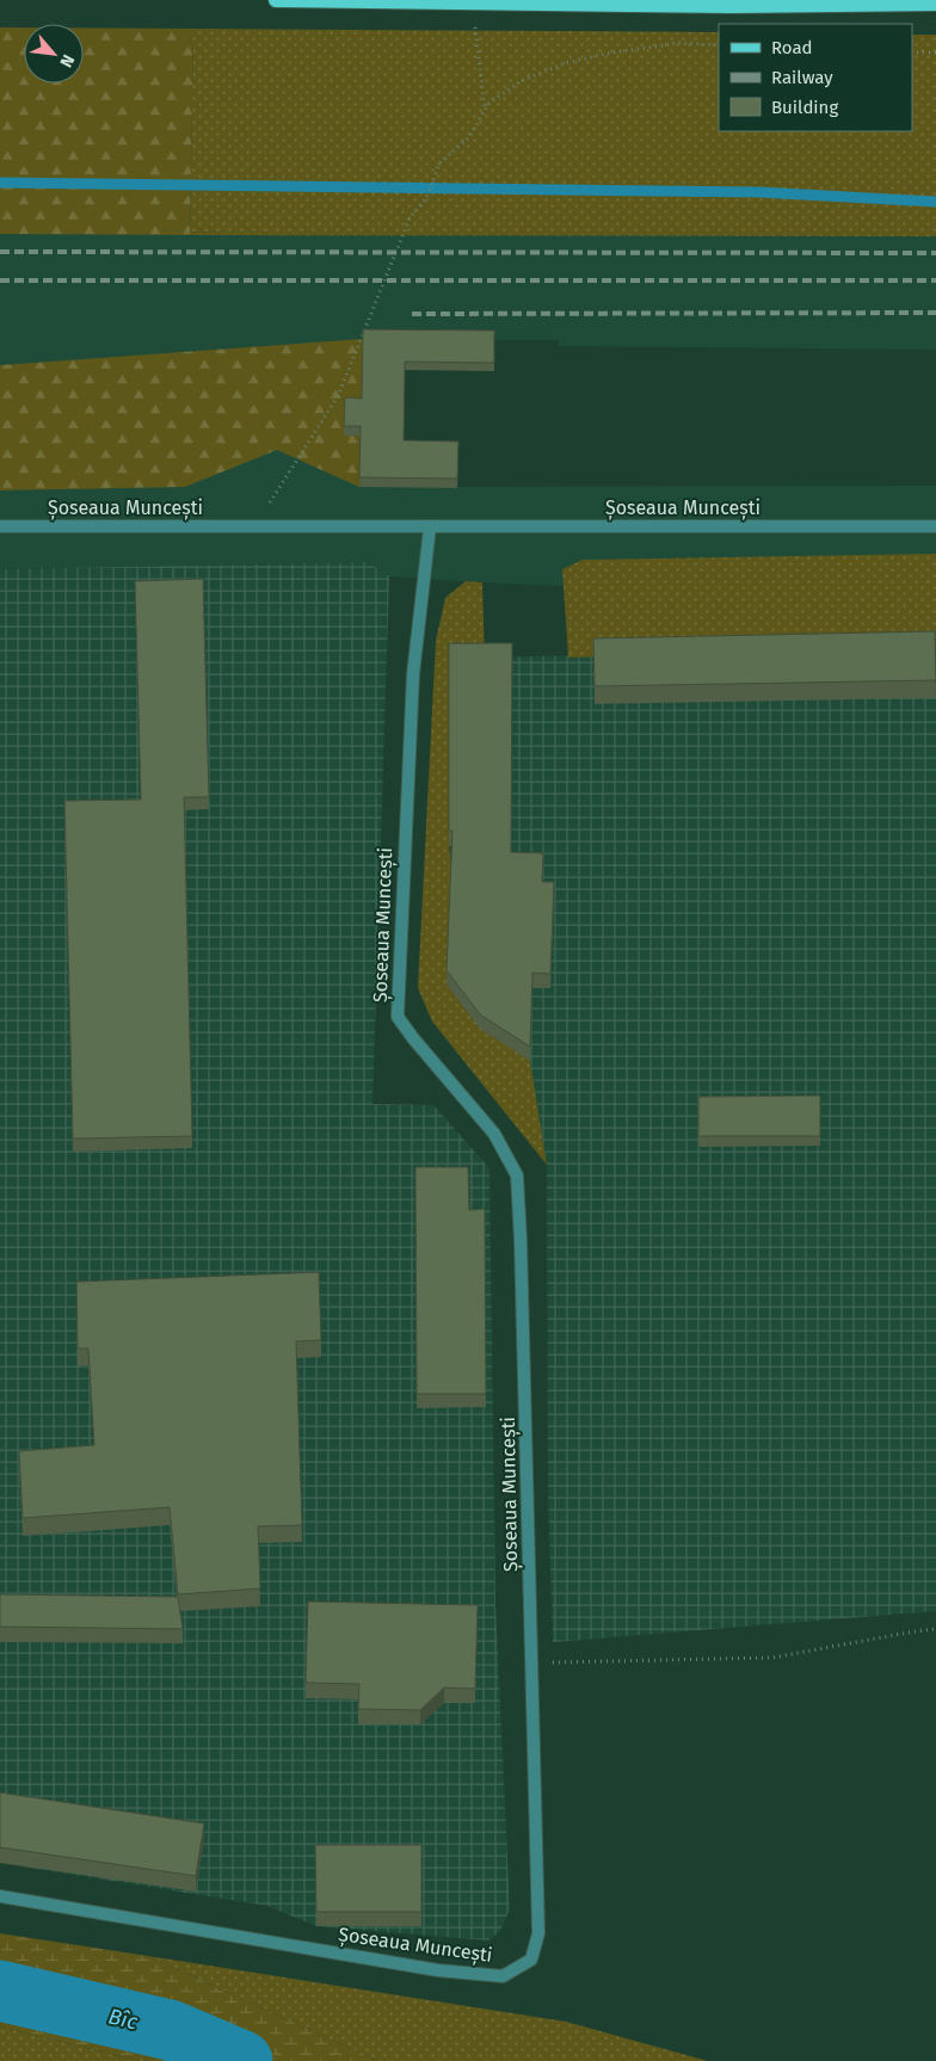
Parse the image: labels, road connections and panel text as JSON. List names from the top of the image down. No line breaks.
{"streets":{"lane":["Șoseaua Muncești"]},"water":["Bîc"],"legend":["Road","Railway","Building"],"north":"bottom right"}
